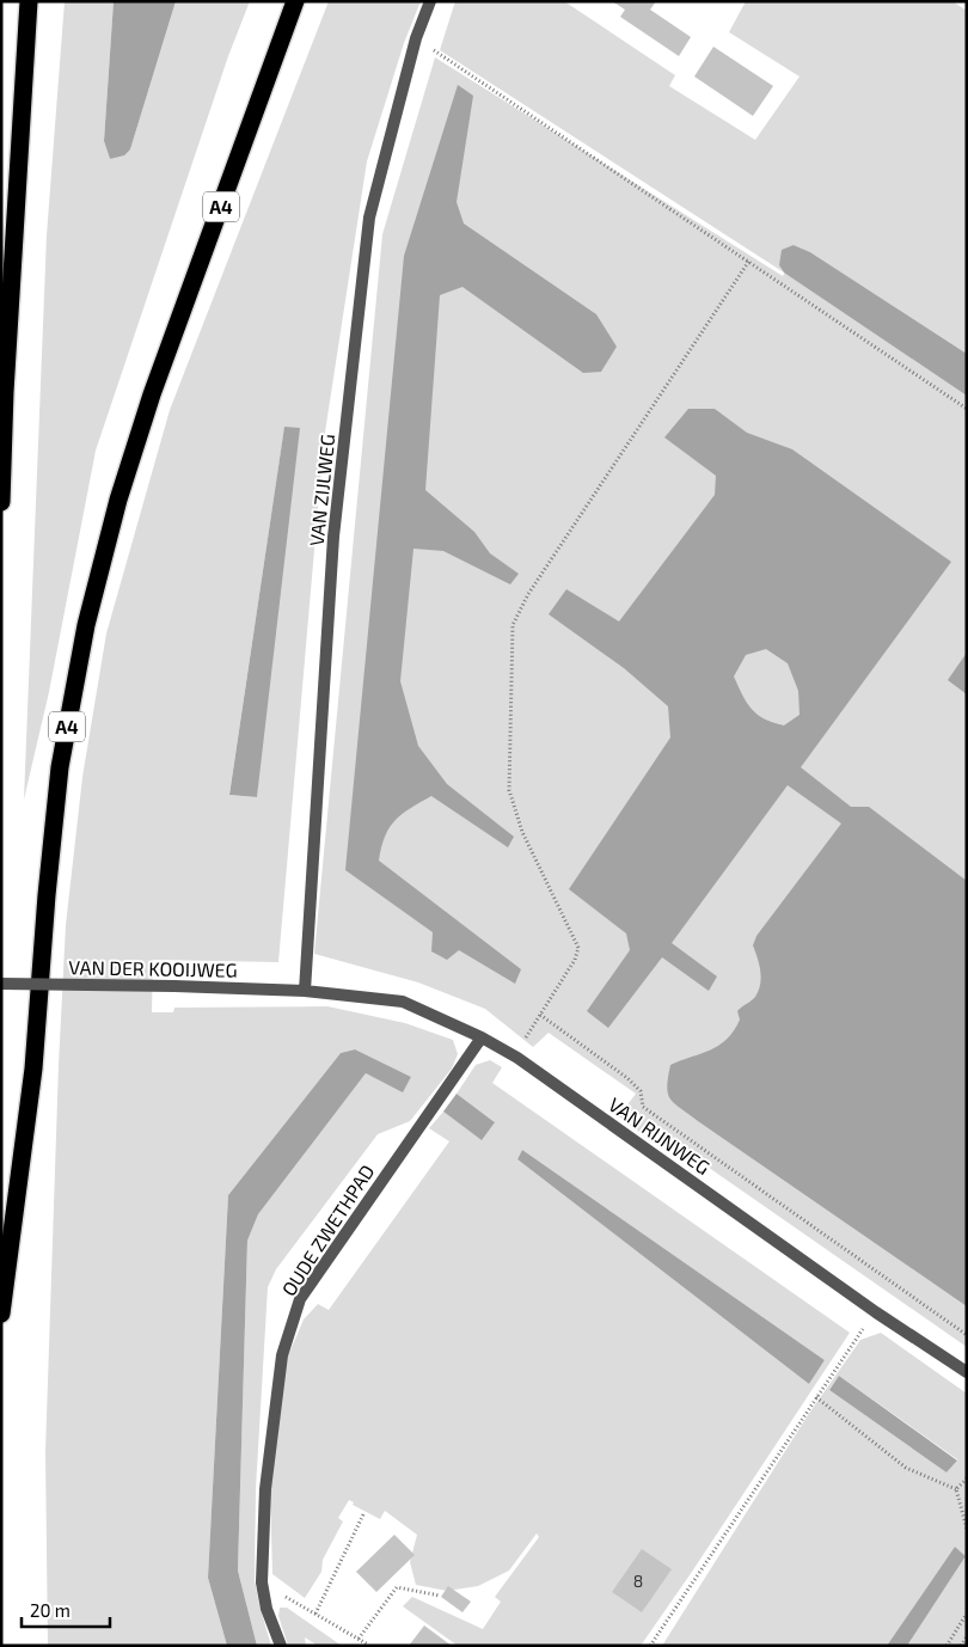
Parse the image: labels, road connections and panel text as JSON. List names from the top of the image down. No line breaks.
{"streets":{"highway":["A4"],"street":["VAN ZIJLWEG","VAN DER KOOIJWEG","VAN RIJNWEG","OUDE ZWETHPAD"]},"crossings":[["VAN ZIJLWEG","VAN DER KOOIJWEG"],["VAN ZIJLWEG","VAN RIJNWEG"],["VAN DER KOOIJWEG","VAN RIJNWEG"],["VAN RIJNWEG","OUDE ZWETHPAD"]],"house_numbers":["8"],"scale_bar":"20 m"}
